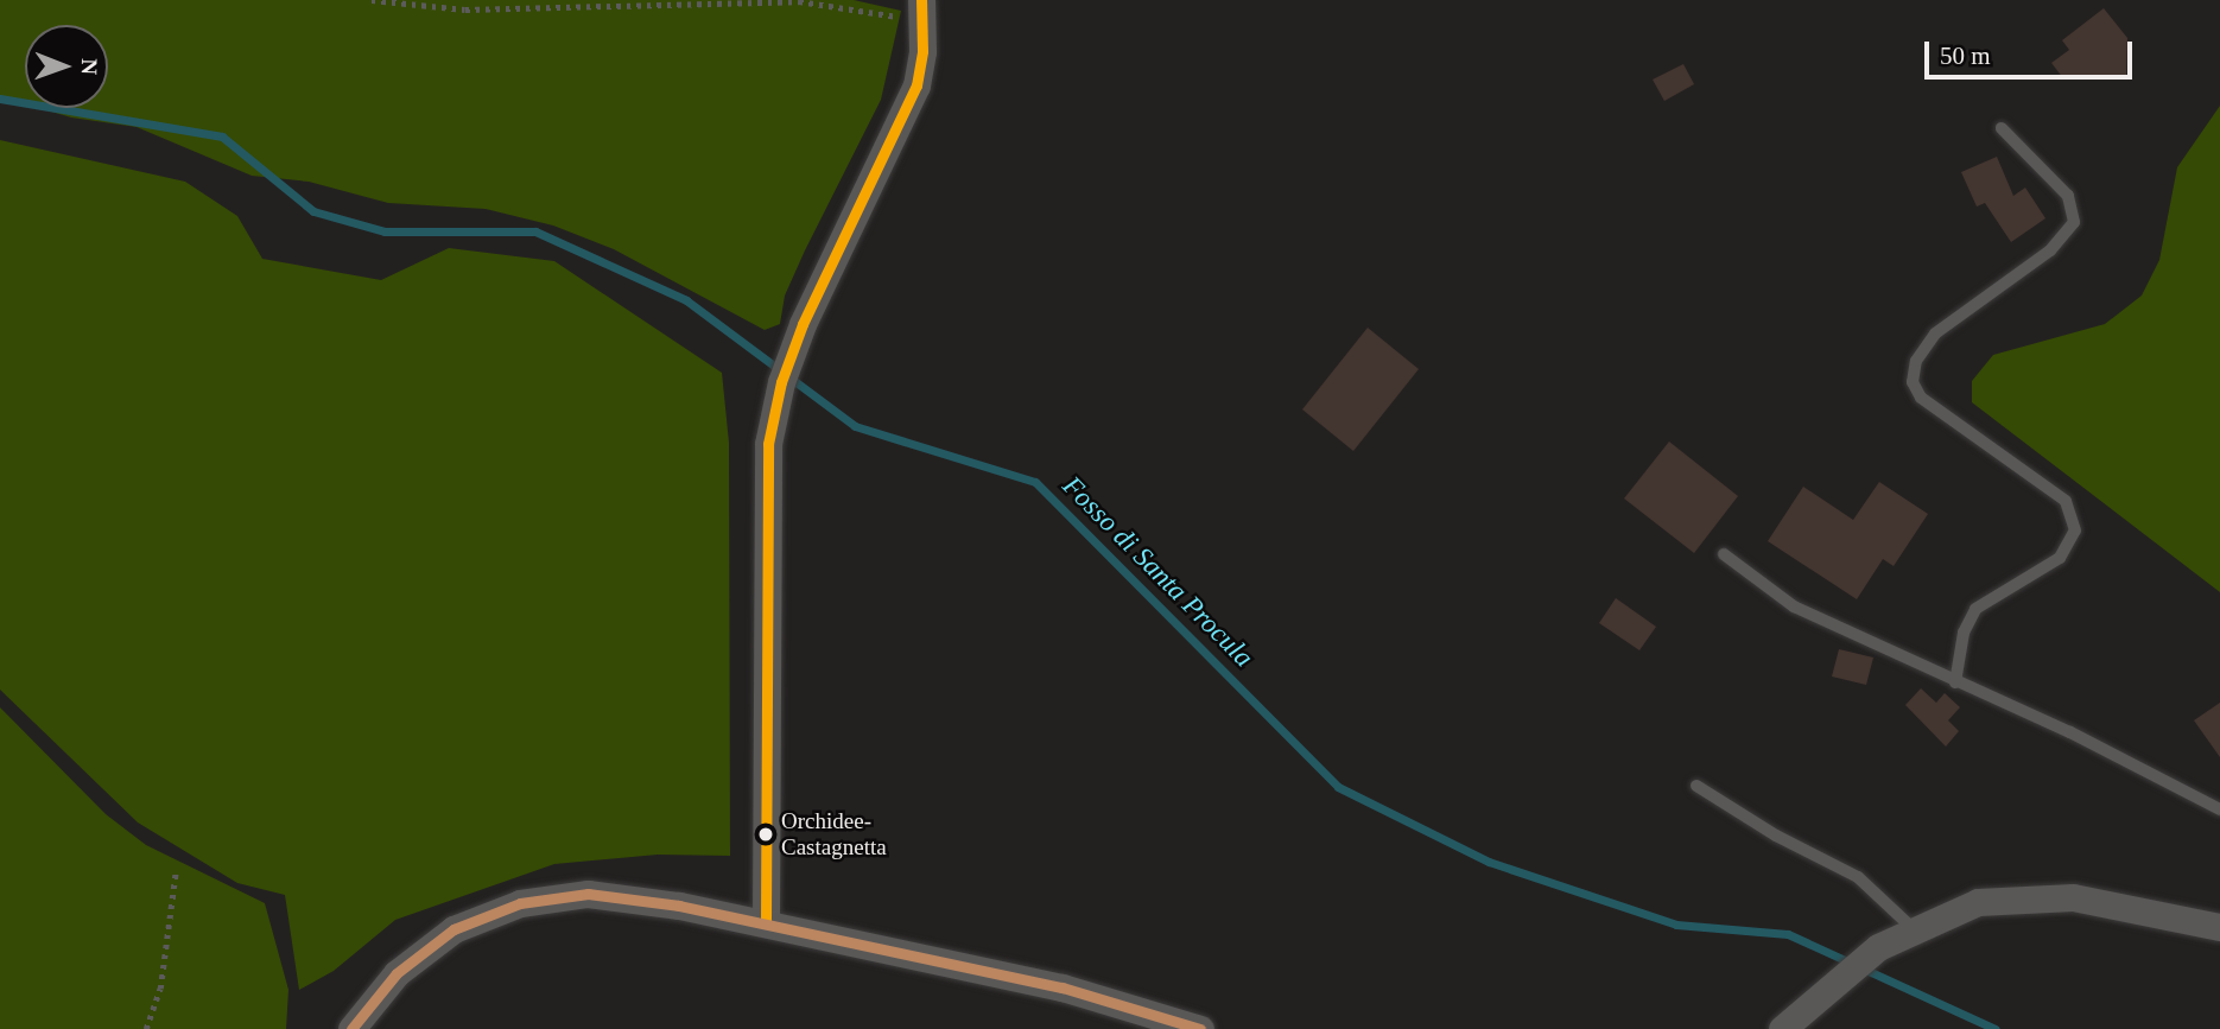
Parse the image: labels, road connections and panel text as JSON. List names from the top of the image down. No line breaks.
{"water":["Fosso di Santa Procula"],"places":["Orchidee- Castagnetta"],"scale_bar":"50 m","north":"right"}
